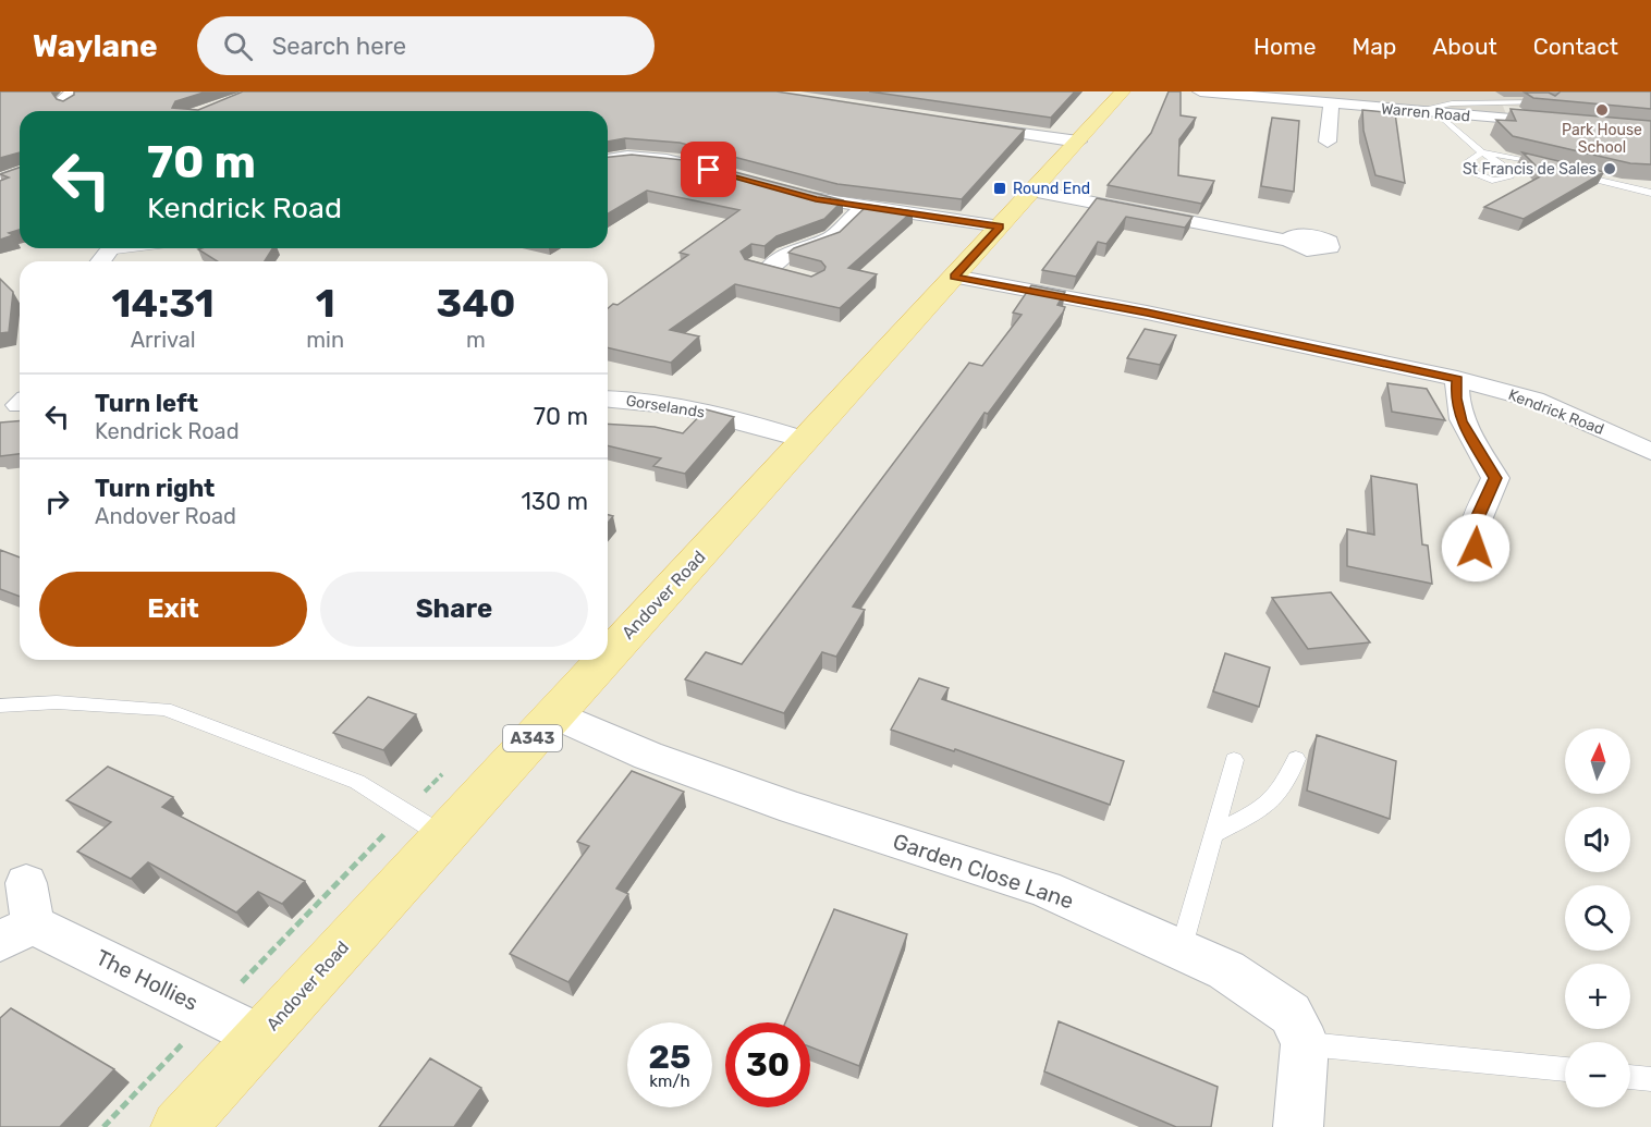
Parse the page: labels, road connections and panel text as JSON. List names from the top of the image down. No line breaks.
{"streets":{"main road":["Andover Road","A343"],"street":["Warren Road","Gorselands","Kendrick Road","Garden Close Lane","The Hollies"]},"crossings":[["Gorselands","Andover Road"],["Kendrick Road","Andover Road"],["Andover Road","Garden Close Lane"],["Andover Road","The Hollies"]],"places":{"other":["Park House School","St Francis de Sales"],"transit":["Round End"]},"north":"top","page":{"header":"Waylane","search":"Search here","nav":["Home","Map","About","Contact"],"turn":["70 m","Kendrick Road"],"eta":["14:31","Arrival","1","min","340","m"],"list":[{"name":"Turn left","note":"Kendrick Road","value":"70 m"},{"name":"Turn right","note":"Andover Road","value":"130 m"}],"buttons":["Exit","Share"],"map_buttons":["+","−"],"speed":"25 km/h","limit":"30"}}
